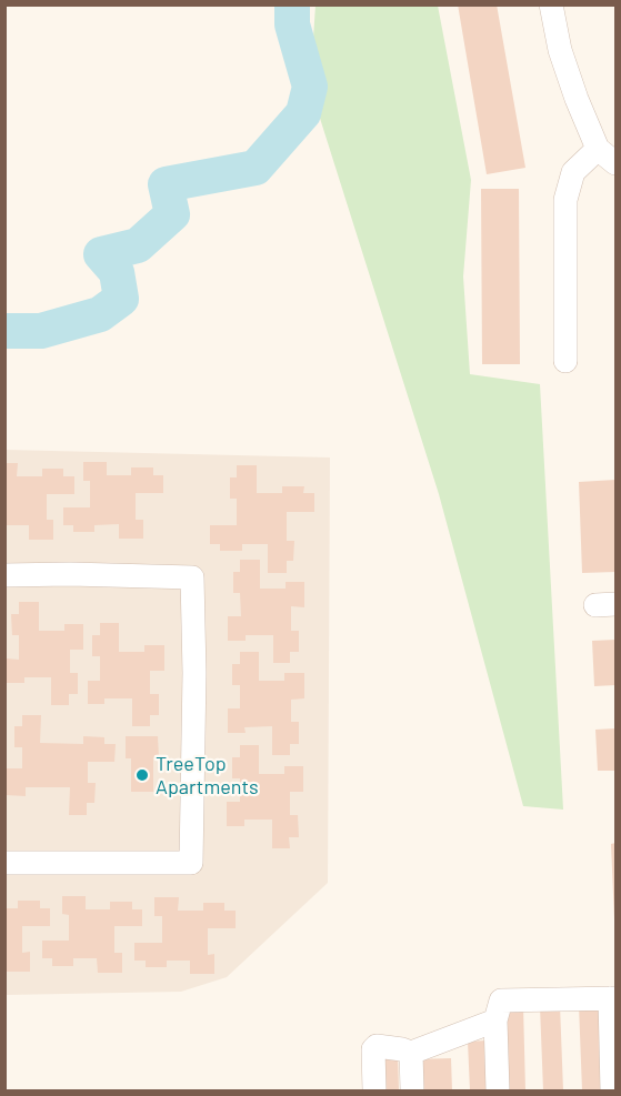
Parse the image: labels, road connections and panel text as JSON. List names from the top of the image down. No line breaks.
{"places":["TreeTop Apartments"]}
